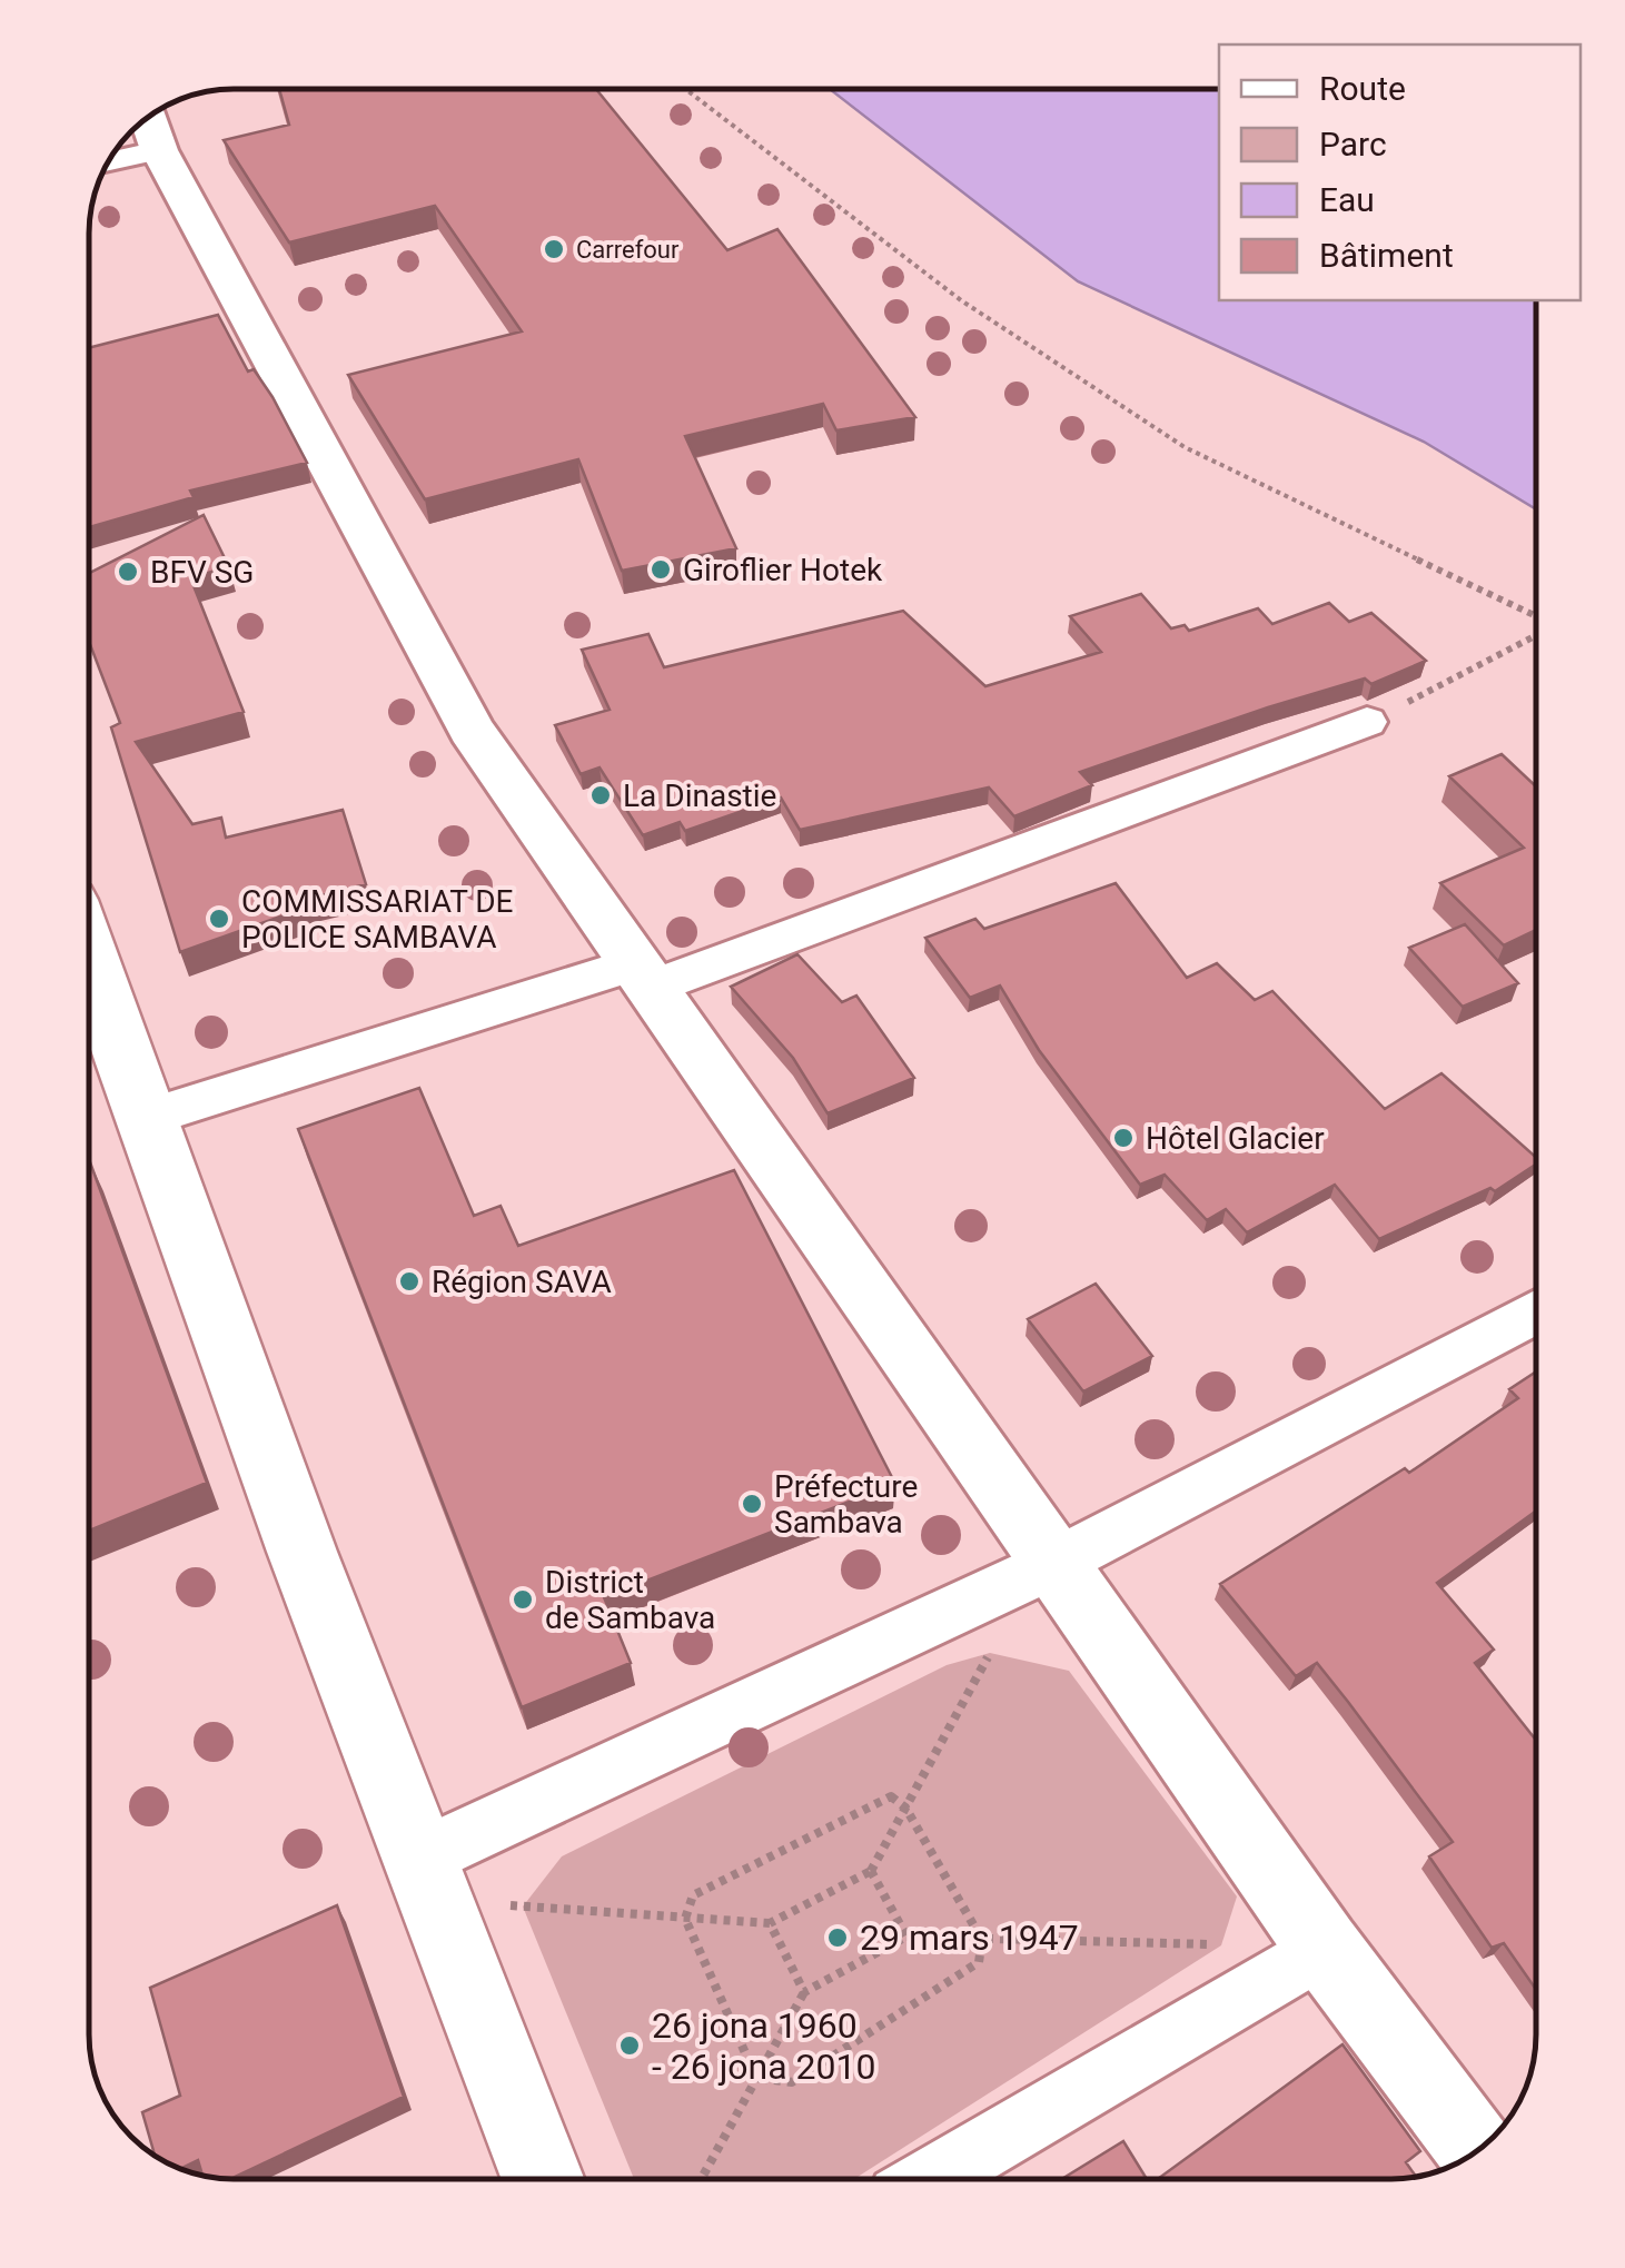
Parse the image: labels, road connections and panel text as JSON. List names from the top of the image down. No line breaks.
{"places":["Carrefour","Giroflier Hotek","BFV SG","La Dinastie","COMMISSARIAT DE POLICE SAMBAVA","Hôtel Glacier","Région SAVA","Préfecture Sambava","District de Sambava","29 mars 1947","26 jona 1960 - 26 jona 2010"],"legend":["Route","Parc","Eau","Bâtiment"]}
